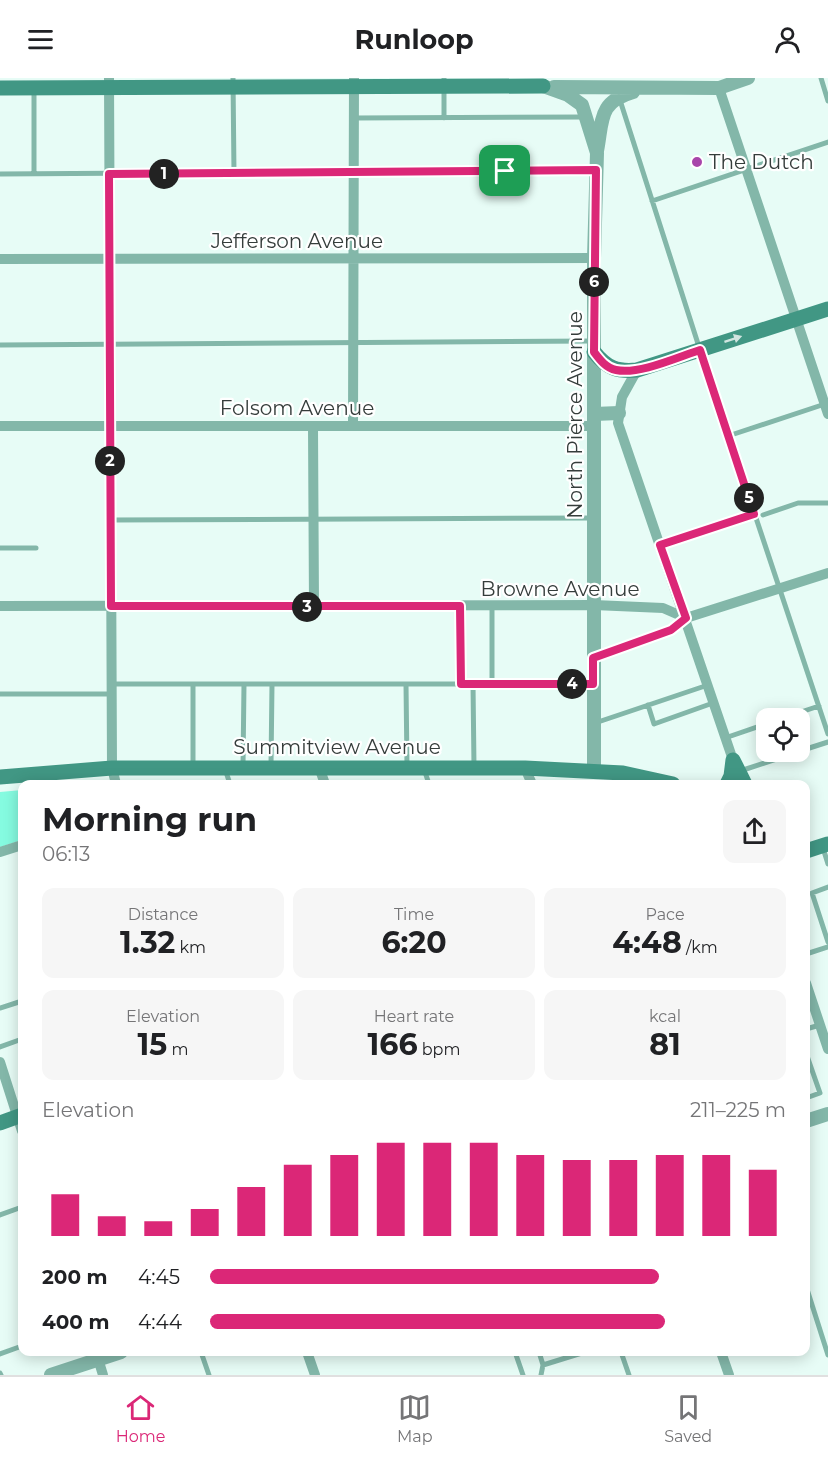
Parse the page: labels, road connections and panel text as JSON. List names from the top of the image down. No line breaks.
{"streets":{"main road":["Summitview Avenue"],"street":["Jefferson Avenue","Folsom Avenue","North Pierce Avenue","Browne Avenue"]},"crossings":[["Jefferson Avenue","North Pierce Avenue"],["Folsom Avenue","North Pierce Avenue"],["North Pierce Avenue","Browne Avenue"],["North Pierce Avenue","Summitview Avenue"]],"places":["The Dutch"],"page":{"header":"Runloop","pins":["1","6","2","5","3","4"],"heading":["Morning run","06:13"],"stats":[["Distance","1.32 km"],["Time","6:20"],["Pace","4:48 /km"],["Elevation","15 m"],["Heart rate","166 bpm"],["kcal","81"]],"chart":["Elevation","211–225 m"],"list":[{"name":"200 m","note":"4:45"},{"name":"400 m","note":"4:44"}],"tabs":["Home","Map","Saved"]}}
